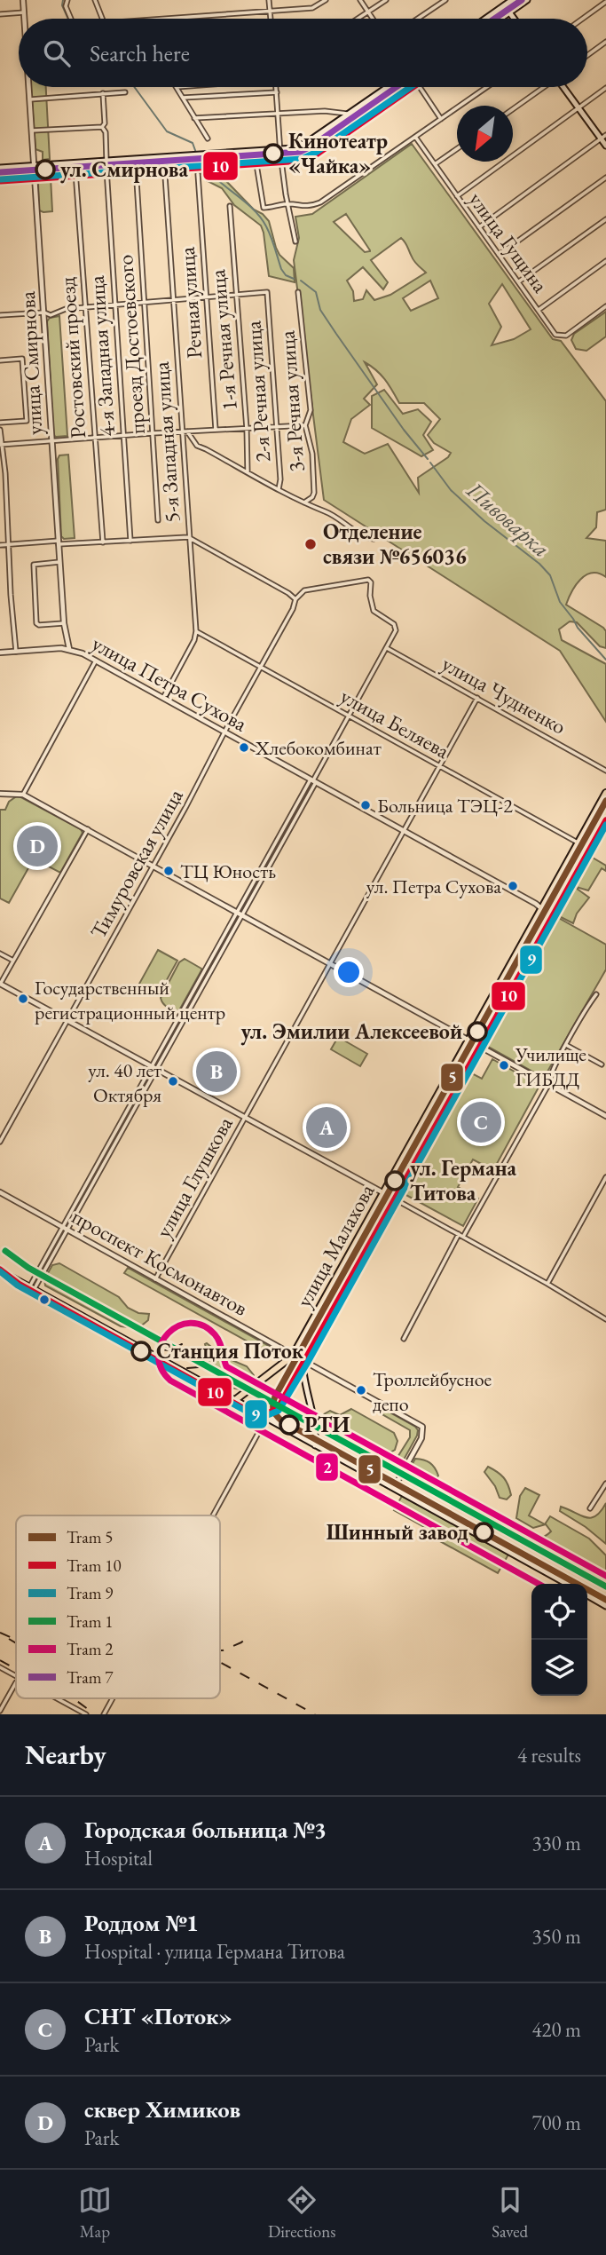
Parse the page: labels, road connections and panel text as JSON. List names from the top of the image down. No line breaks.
{"streets":{"main road":["улица Малахова"],"street":["улица Гущина","Речная улица","1-я Речная улица","проезд Достоевского","4-я Западная улица","Ростовский проезд","улица Смирнова","2-я Речная улица","3-я Речная улица","5-я Западная улица","улица Петра Сухова","улица Чудненко","улица Беляева","Тимуровская улица","улица Глушкова","проспект Космонавтов"]},"crossings":[["1-я Речная улица","2-я Речная улица"],["улица Смирнова","улица Петра Сухова"],["5-я Западная улица","улица Петра Сухова"],["5-я Западная улица","улица Беляева"],["улица Петра Сухова","Тимуровская улица"],["улица Петра Сухова","улица Глушкова"],["улица Петра Сухова","улица Малахова"],["улица Чудненко","улица Глушкова"],["улица Беляева","Тимуровская улица"],["улица Беляева","улица Глушкова"],["улица Беляева","улица Малахова"],["улица Глушкова","проспект Космонавтов"],["улица Малахова","проспект Космонавтов"]],"water":["Пивоварка"],"places":["Кинотеатр «Чайка»","ул. Смирнова","Отделение связи №656036","Хлебокомбинат","Больница ТЭЦ-2","ТЦ Юность","ул. Петра Сухова","Государственный регистрационный центр","ул. Эмилии Алексеевой","Училище ГИБДД","ул. 40 лет Октября","ул. Германа Титова","Станция Поток","Троллейбусное депо","РТИ","Шинный завод"],"lines":["tram line 7","tram line 10","tram line 9","tram line 5","tram line 1","tram line 2"],"legend":["Tram 5","Tram 10","Tram 9","Tram 1","Tram 2","Tram 7"],"north":"bottom left","page":{"search":"Search here","pins":["D","B","C","A"],"heading":["Nearby","4 results"],"list":[{"mark":"A","name":"Городская больница №3","note":"Hospital","value":"330 m"},{"mark":"B","name":"Роддом №1","note":"Hospital · улица Германа Титова","value":"350 m"},{"mark":"C","name":"СНТ «Поток»","note":"Park","value":"420 m"},{"mark":"D","name":"сквер Химиков","note":"Park","value":"700 m"}],"nav":["Map","Directions","Saved"]}}
